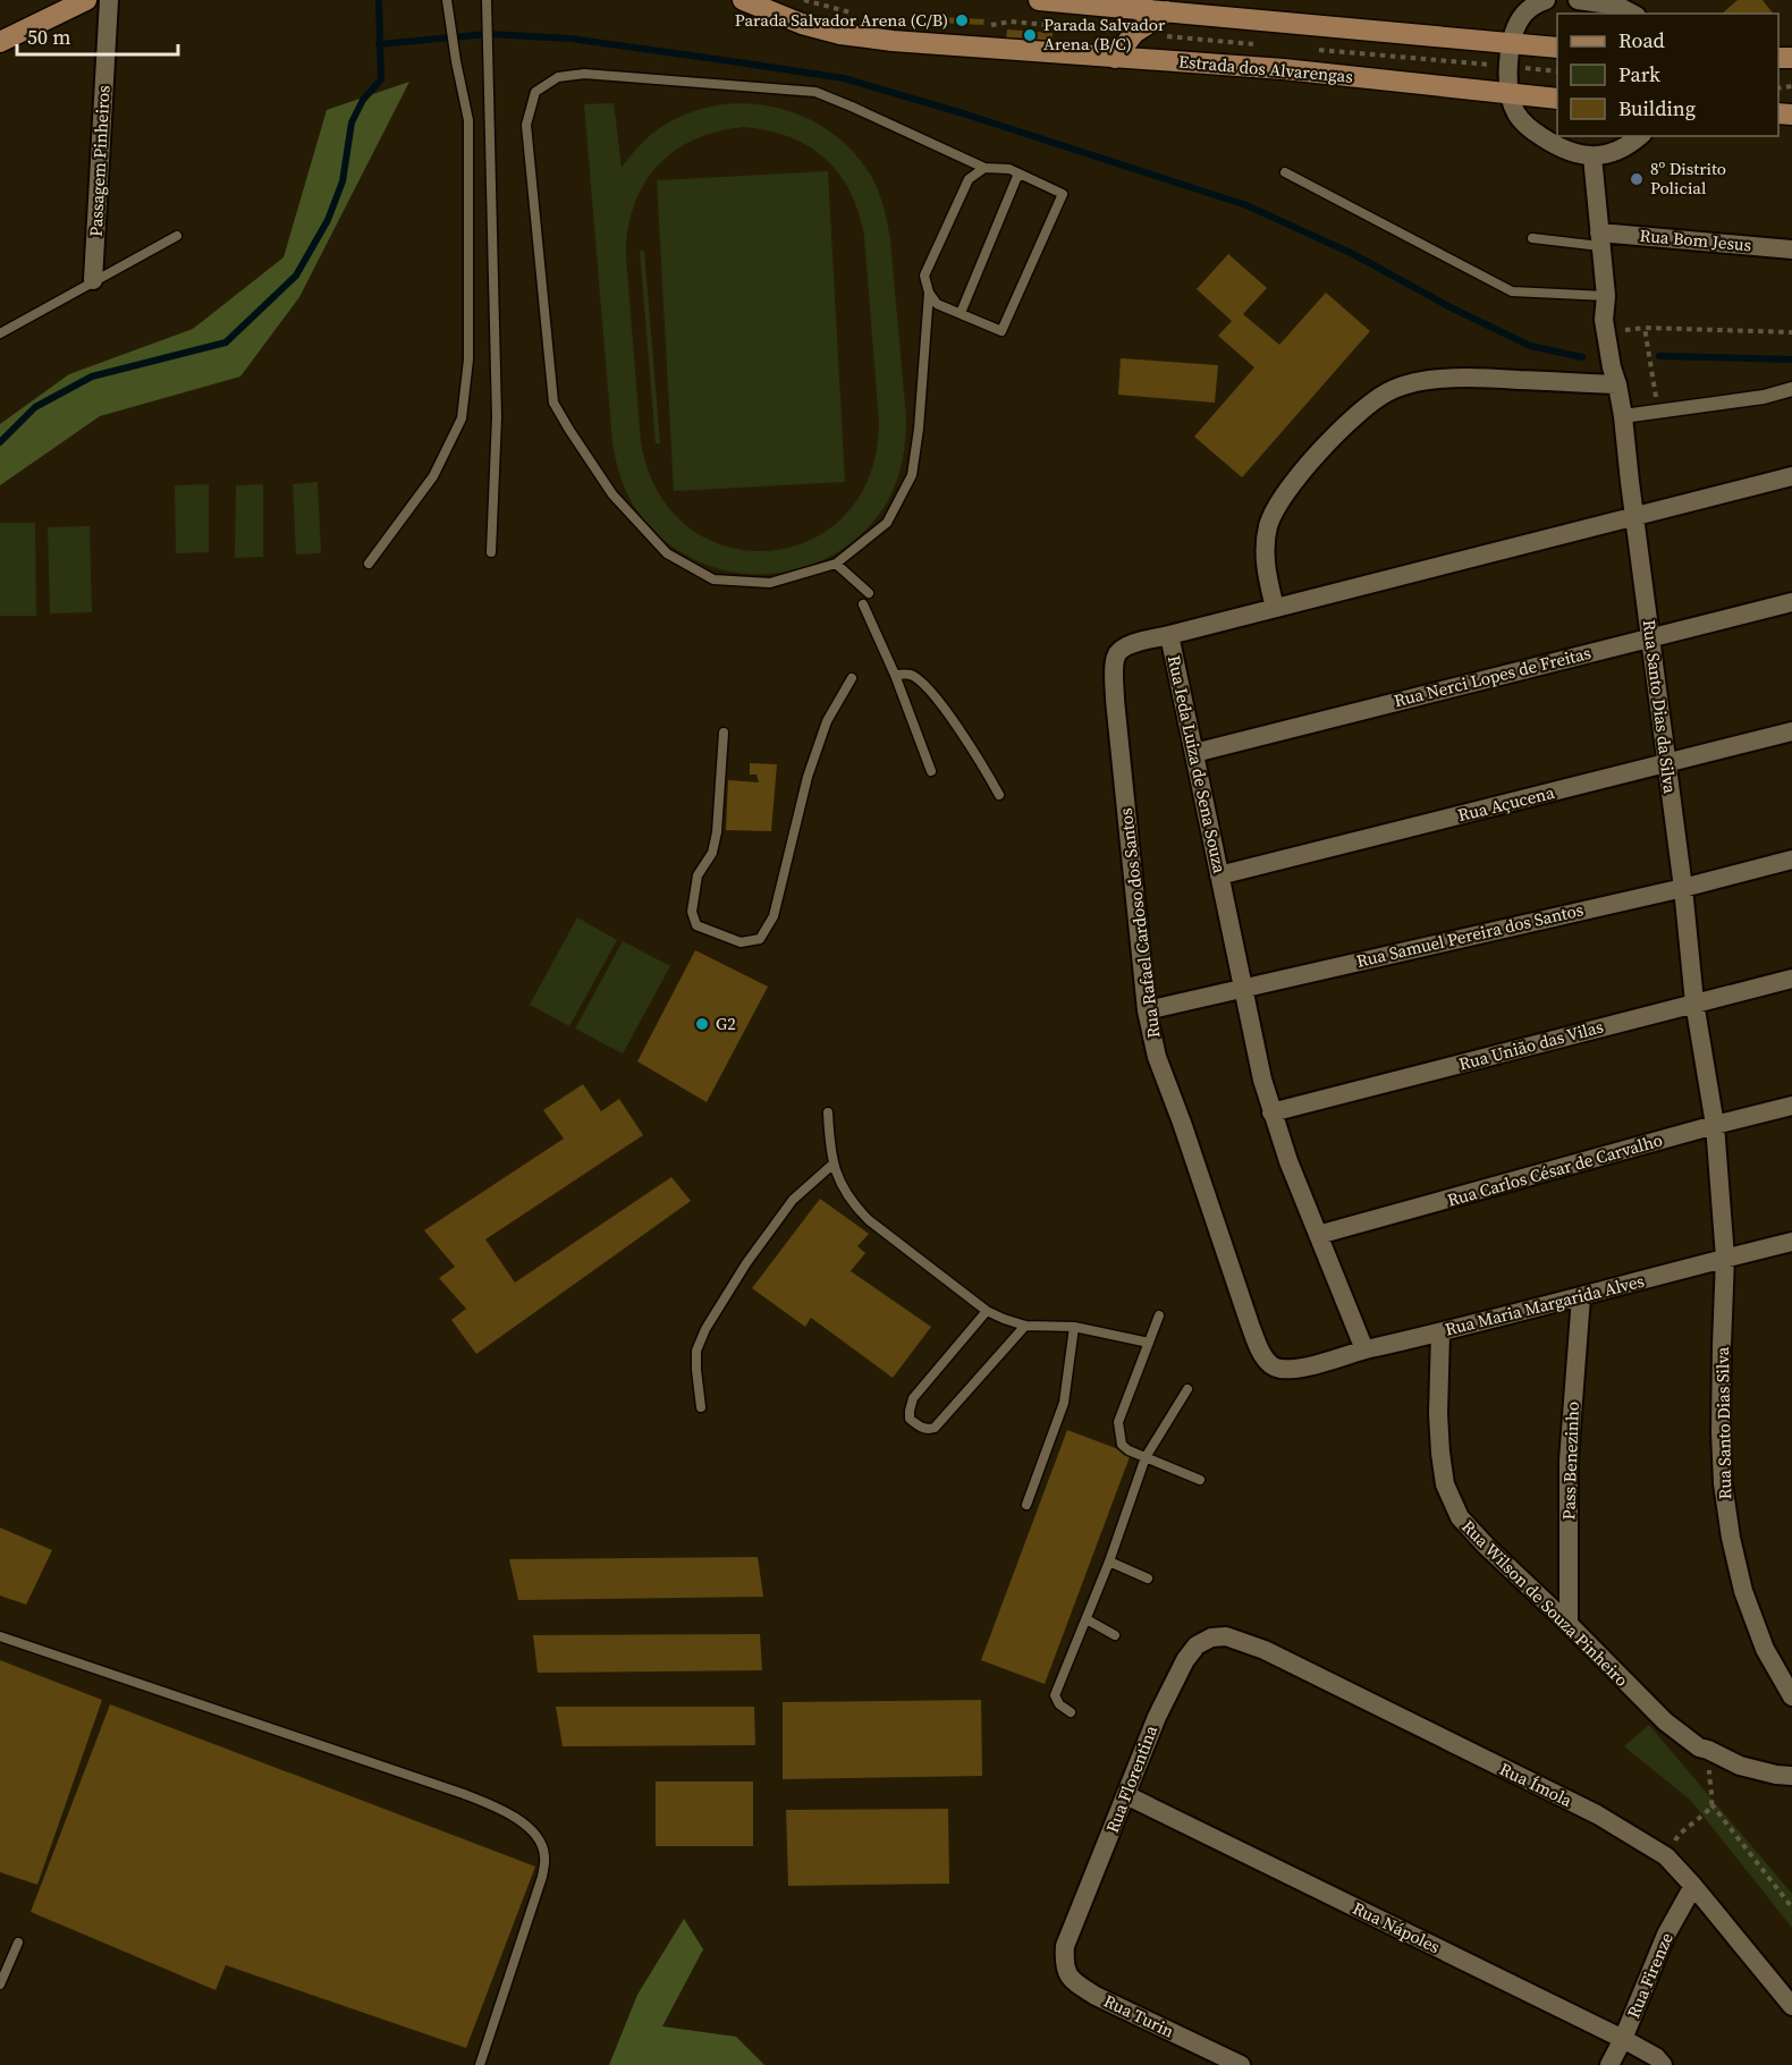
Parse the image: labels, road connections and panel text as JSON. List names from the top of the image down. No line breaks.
{"streets":{"main road":["Estrada dos Alvarengas"],"street":["Passagem Pinheiros","Rua Bom Jesus","Rua Nerci Lopes de Freitas","Rua Santo Dias da Silva","Rua Ieda Luiza de Sena Souza","Rua Açucena","Rua Rafael Cardoso dos Santos","Rua Samuel Pereira dos Santos","Rua União das Vilas","Rua Carlos César de Carvalho","Rua Maria Margarida Alves","Rua Santo Dias Silva","Pass Benezinho","Rua Wilson de Souza Pinheiro","Rua Florentina","Rua Ímola","Rua Nápoles","Rua Firenze","Rua Turin"]},"crossings":[["Rua Bom Jesus","Rua Santo Dias da Silva"],["Rua Nerci Lopes de Freitas","Rua Santo Dias da Silva"],["Rua Nerci Lopes de Freitas","Rua Ieda Luiza de Sena Souza"],["Rua Santo Dias da Silva","Rua Ieda Luiza de Sena Souza"],["Rua Santo Dias da Silva","Rua Açucena"],["Rua Santo Dias da Silva","Rua Samuel Pereira dos Santos"],["Rua Santo Dias da Silva","Rua União das Vilas"],["Rua Santo Dias da Silva","Rua Carlos César de Carvalho"],["Rua Santo Dias da Silva","Rua Maria Margarida Alves"],["Rua Santo Dias da Silva","Rua Santo Dias Silva"],["Rua Ieda Luiza de Sena Souza","Rua Açucena"],["Rua Ieda Luiza de Sena Souza","Rua Rafael Cardoso dos Santos"],["Rua Ieda Luiza de Sena Souza","Rua Samuel Pereira dos Santos"],["Rua Ieda Luiza de Sena Souza","Rua União das Vilas"],["Rua Ieda Luiza de Sena Souza","Rua Carlos César de Carvalho"],["Rua Ieda Luiza de Sena Souza","Rua Maria Margarida Alves"],["Rua Rafael Cardoso dos Santos","Rua Samuel Pereira dos Santos"],["Rua Rafael Cardoso dos Santos","Rua Maria Margarida Alves"],["Rua Maria Margarida Alves","Rua Santo Dias Silva"],["Rua Maria Margarida Alves","Pass Benezinho"],["Rua Maria Margarida Alves","Rua Wilson de Souza Pinheiro"],["Pass Benezinho","Rua Wilson de Souza Pinheiro"],["Rua Florentina","Rua Ímola"],["Rua Florentina","Rua Nápoles"],["Rua Florentina","Rua Turin"],["Rua Ímola","Rua Firenze"],["Rua Nápoles","Rua Firenze"]],"places":["Parada Salvador Arena (C/B)","Parada Salvador Arena (B/C)","8º Distrito Policial","G2"],"legend":["Road","Park","Building"],"scale_bar":"50 m"}
